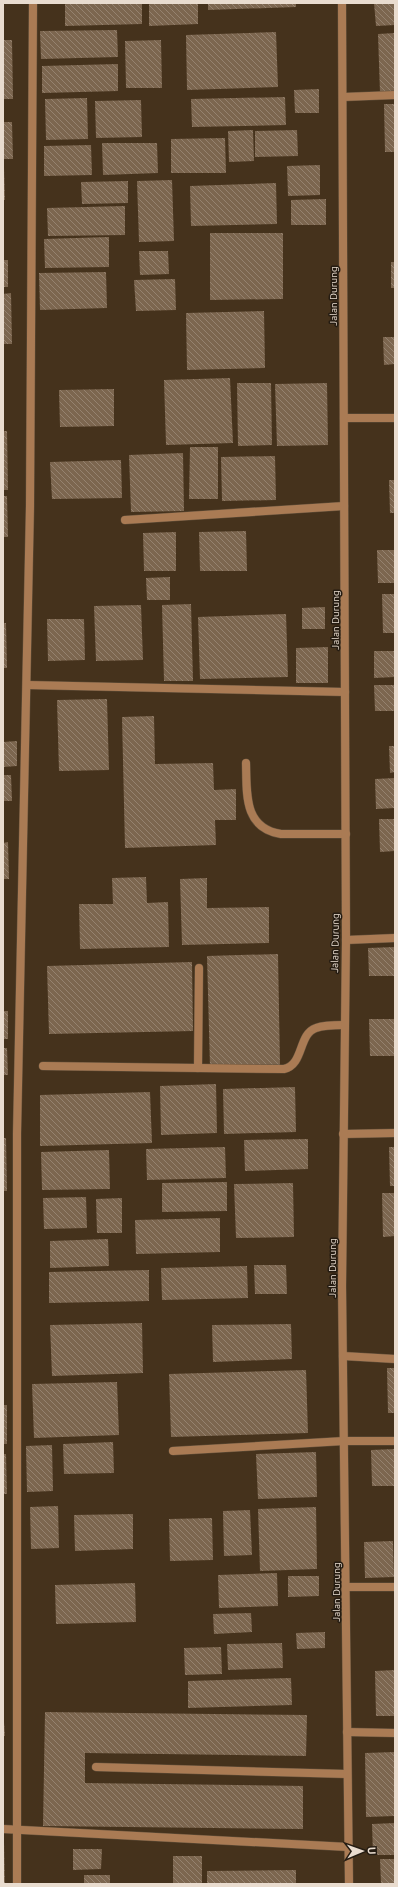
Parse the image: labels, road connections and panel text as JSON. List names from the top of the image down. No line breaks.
{"streets":{"street":["Jalan Durung"]},"north":"right"}
